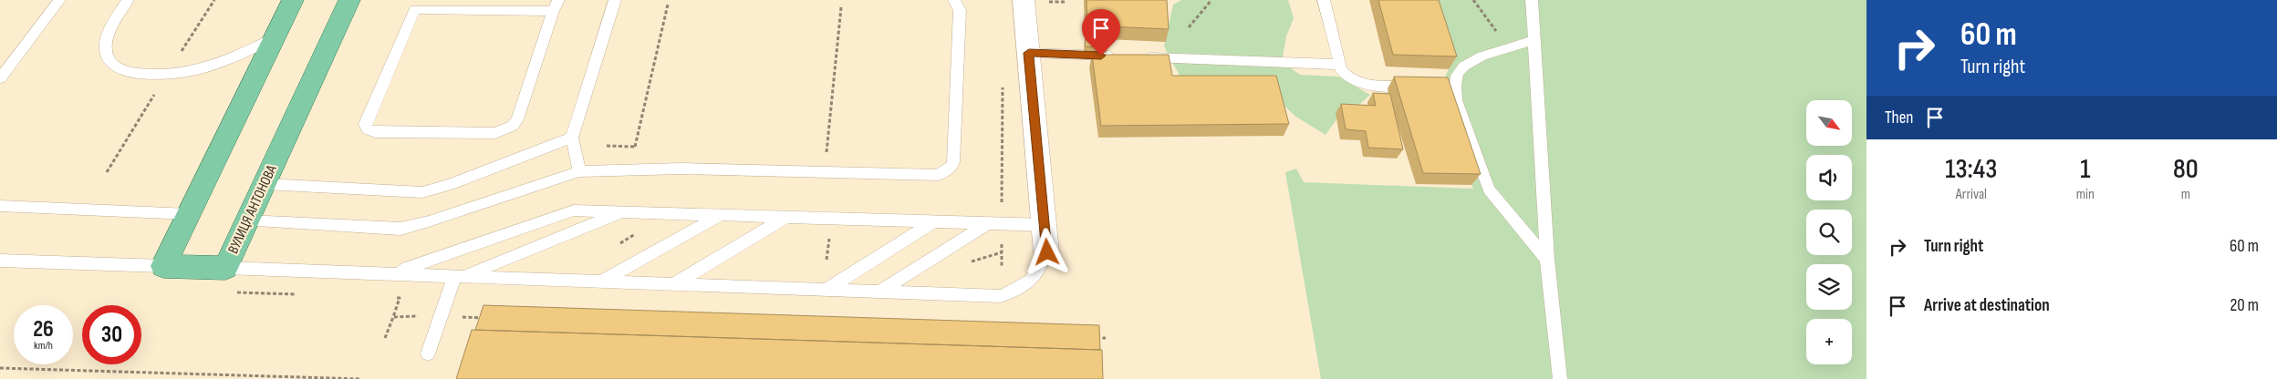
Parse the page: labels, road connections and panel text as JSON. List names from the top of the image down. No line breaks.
{"streets":{"main road":["ВУЛИЦЯ АНТОНОВА"]},"north":"bottom right","page":{"turn":["60 m","Turn right"],"then":"Then","map_buttons":"+","eta":["13:43","Arrival","1","min","80","m"],"list":[{"name":"Turn right","value":"60 m"},{"name":"Arrive at destination","value":"20 m"}],"speed":"26 km/h","limit":"30"}}
